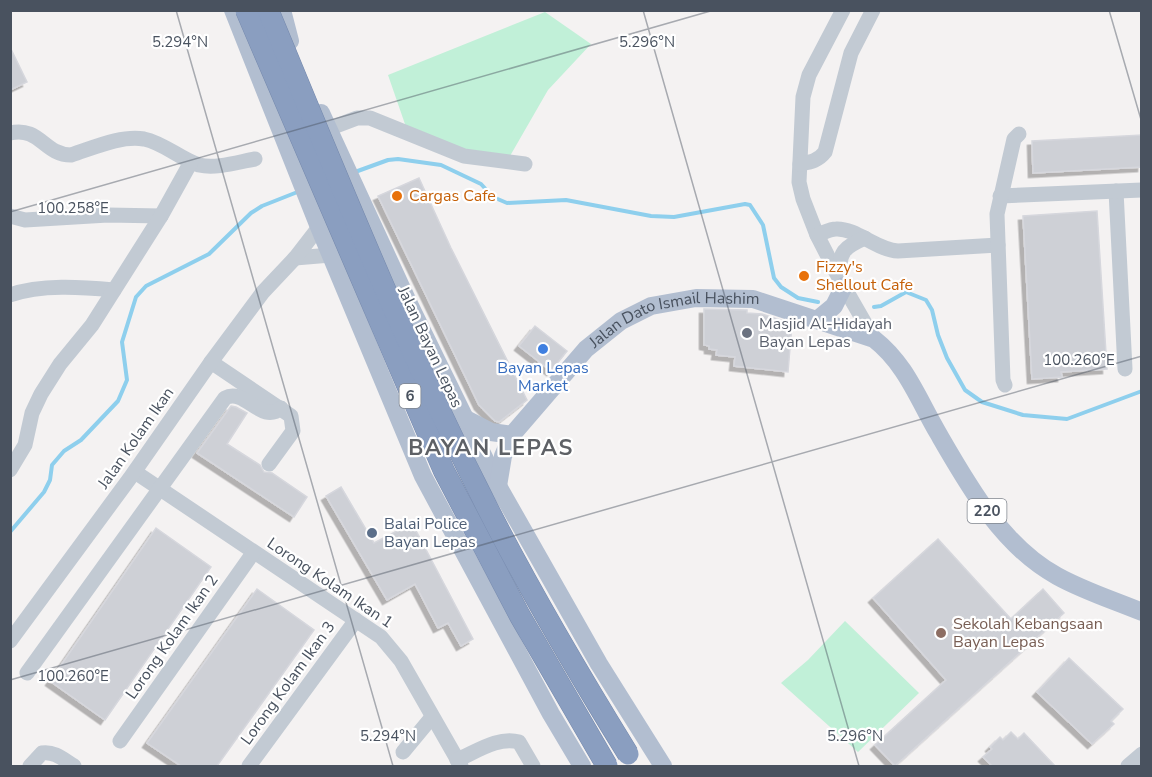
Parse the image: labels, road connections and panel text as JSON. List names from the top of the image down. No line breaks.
{"streets":{"highway":["Jalan Bayan Lepas","6"],"main road":["Jalan Dato Ismail Hashim","220"],"street":["Jalan Kolam Ikan","Lorong Kolam Ikan 1","Lorong Kolam Ikan 2","Lorong Kolam Ikan 3"]},"crossings":[["Jalan Dato Ismail Hashim","Jalan Bayan Lepas"],["Jalan Kolam Ikan","Lorong Kolam Ikan 1"],["Lorong Kolam Ikan 1","Lorong Kolam Ikan 2"],["Lorong Kolam Ikan 1","Lorong Kolam Ikan 3"]],"districts":["BAYAN LEPAS"],"places":["Cargas Cafe","Fizzy's Shellout Cafe","Masjid Al-Hidayah Bayan Lepas","Bayan Lepas Market","Balai Police Bayan Lepas","Sekolah Kebangsaan Bayan Lepas"],"coordinates":["5.294°N","5.296°N","100.258°E","100.260°E"]}
